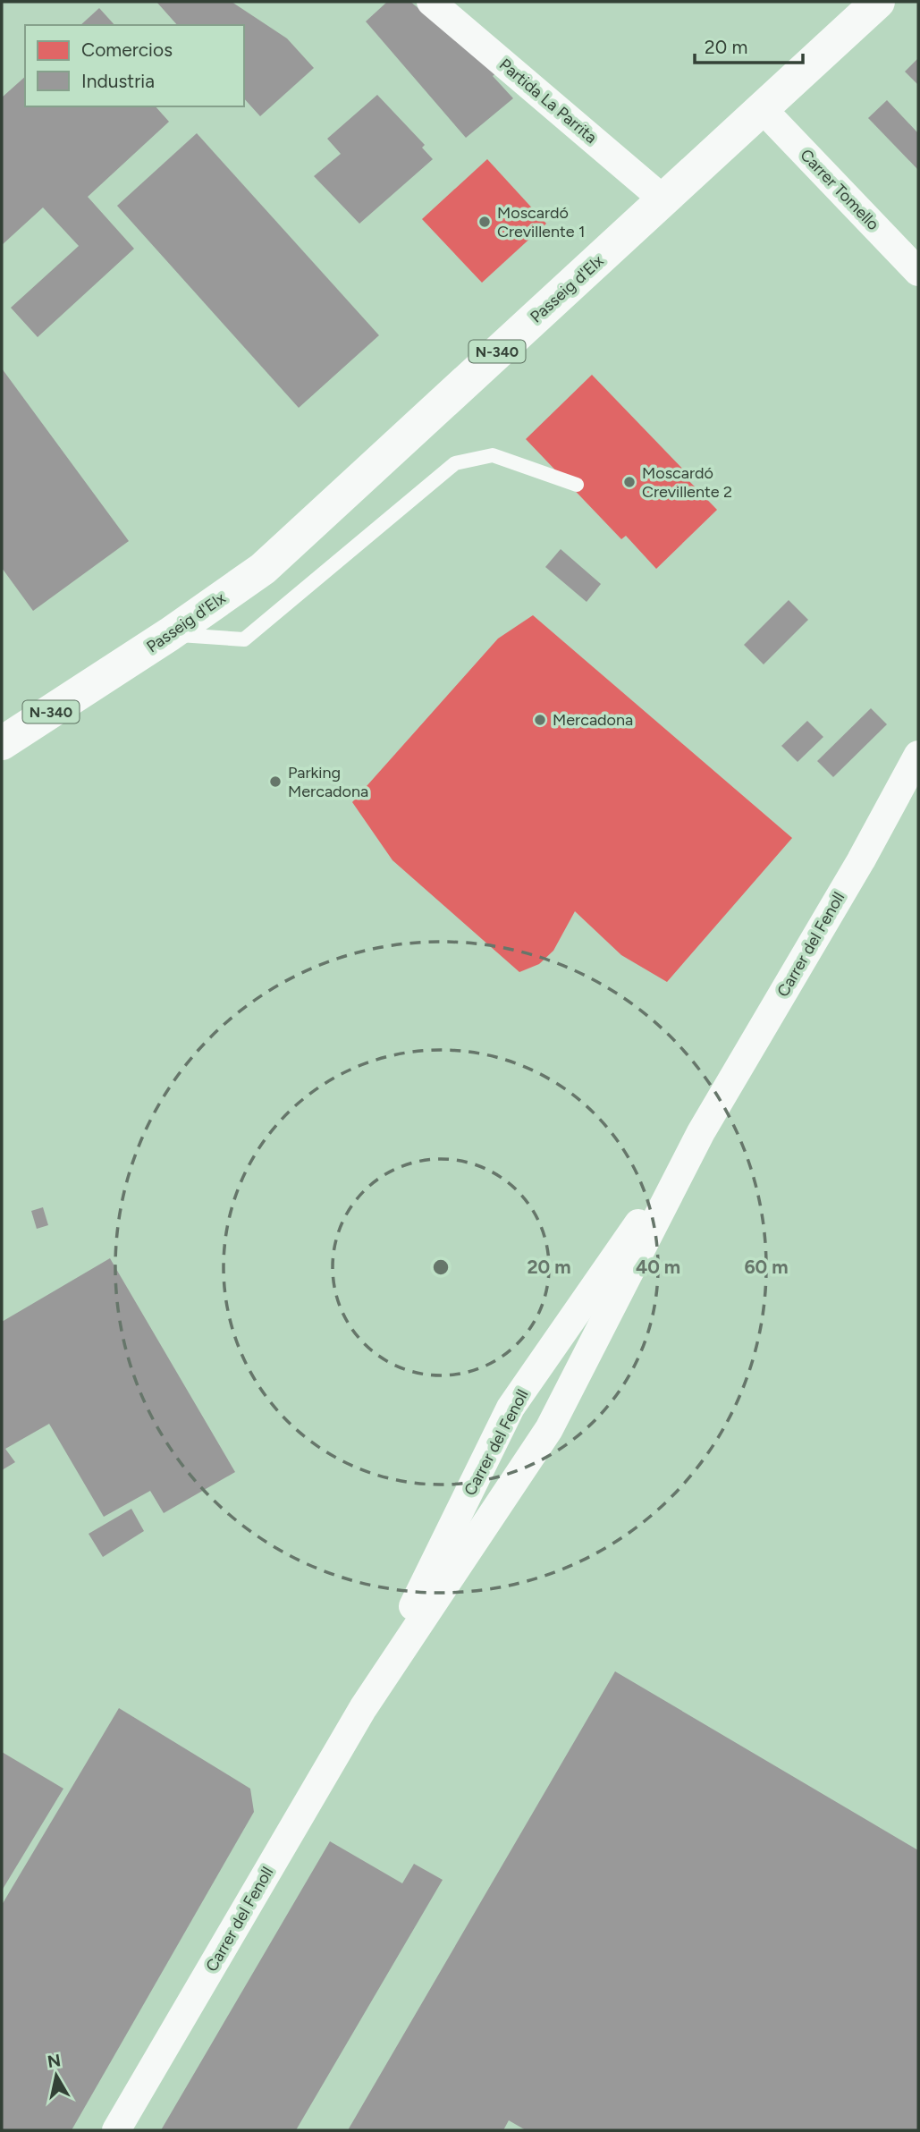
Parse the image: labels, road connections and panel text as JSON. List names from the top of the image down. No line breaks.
{"streets":{"highway":["Passeig d'Elx","N-340"],"street":["Partida La Parrita","Carrer Tomello","Carrer del Fenoll"]},"crossings":[["Partida La Parrita","Passeig d'Elx"],["Carrer Tomello","Passeig d'Elx"]],"places":["Moscardó Crevillente 1","Moscardó Crevillente 2","Mercadona","Parking Mercadona"],"legend":["Comercios","Industria"],"scale_bar":"20 m","north":"top","rings":["20 m","40 m","60 m"]}
